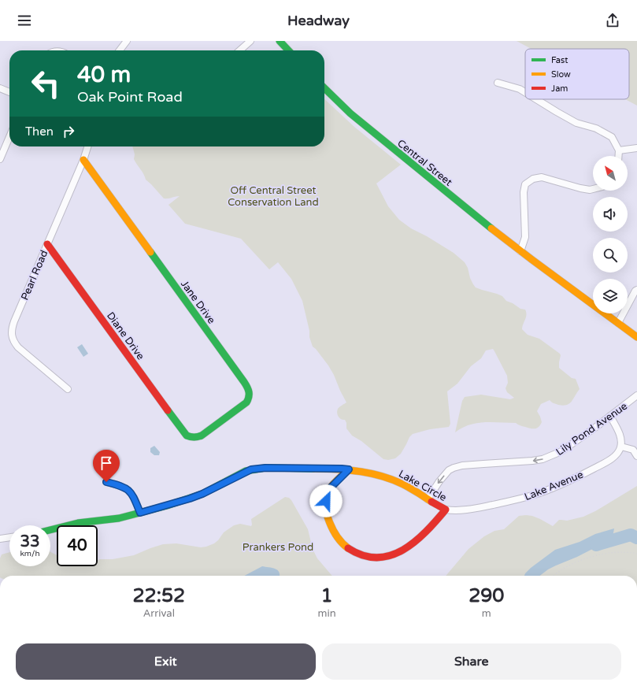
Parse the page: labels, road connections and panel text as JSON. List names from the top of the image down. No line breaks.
{"streets":{"street":["Central Street","Pearl Road","Jane Drive","Diane Drive","Lily Pond Avenue","Lake Circle","Lake Avenue"]},"crossings":[["Pearl Road","Jane Drive"],["Pearl Road","Diane Drive"],["Jane Drive","Diane Drive"],["Lily Pond Avenue","Lake Circle"],["Lily Pond Avenue","Lake Avenue"],["Lake Circle","Lake Avenue"]],"one_way":["Lily Pond Avenue"],"parks":["Off Central Street Conservation Land","Prankers Pond"],"legend":["Fast","Slow","Jam"],"north":"top left","page":{"header":"Headway","turn":["40 m","Oak Point Road"],"then":"Then","speed":"33 km/h","limit":"40","eta":["22:52","Arrival","1","min","290","m"],"buttons":["Exit","Share"]}}
